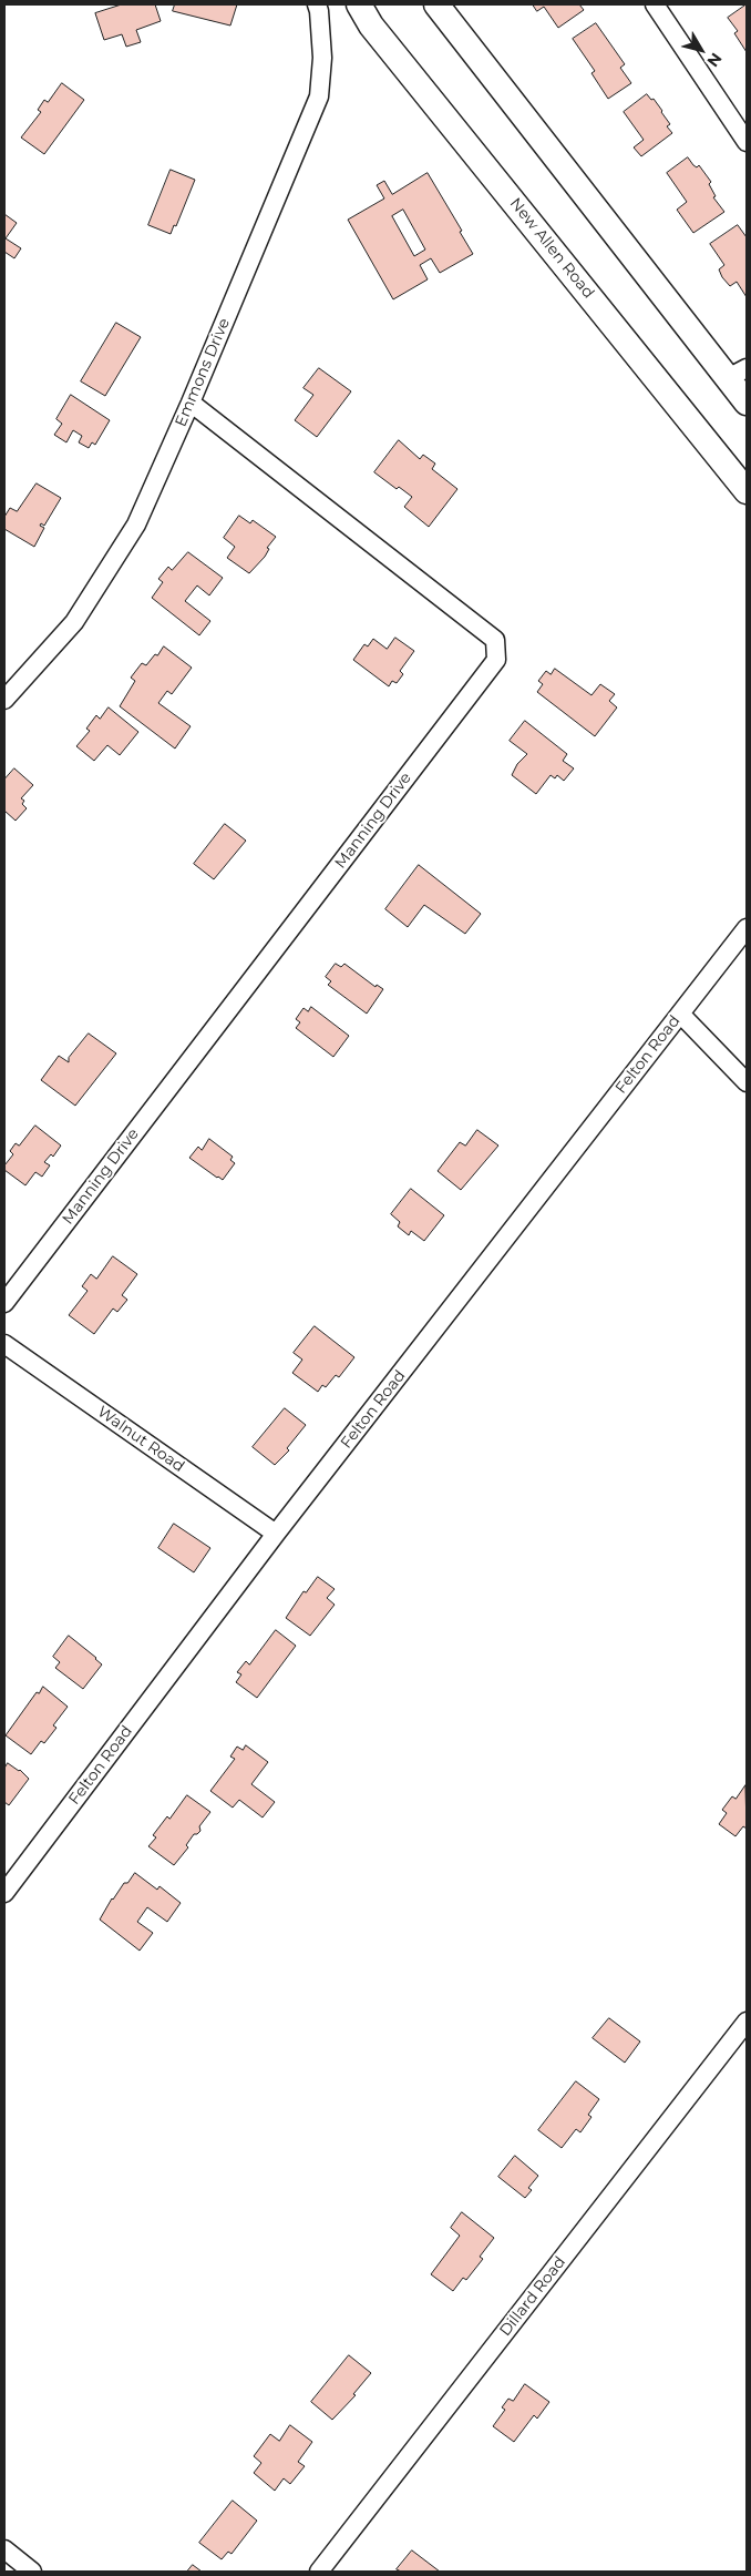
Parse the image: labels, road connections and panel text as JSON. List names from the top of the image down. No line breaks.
{"streets":{"main road":["New Allen Road"],"street":["Emmons Drive","Manning Drive","Felton Road","Walnut Road","Dillard Road"]},"crossings":[["Emmons Drive","Manning Drive"],["Felton Road","Walnut Road"]],"north":"bottom right"}
